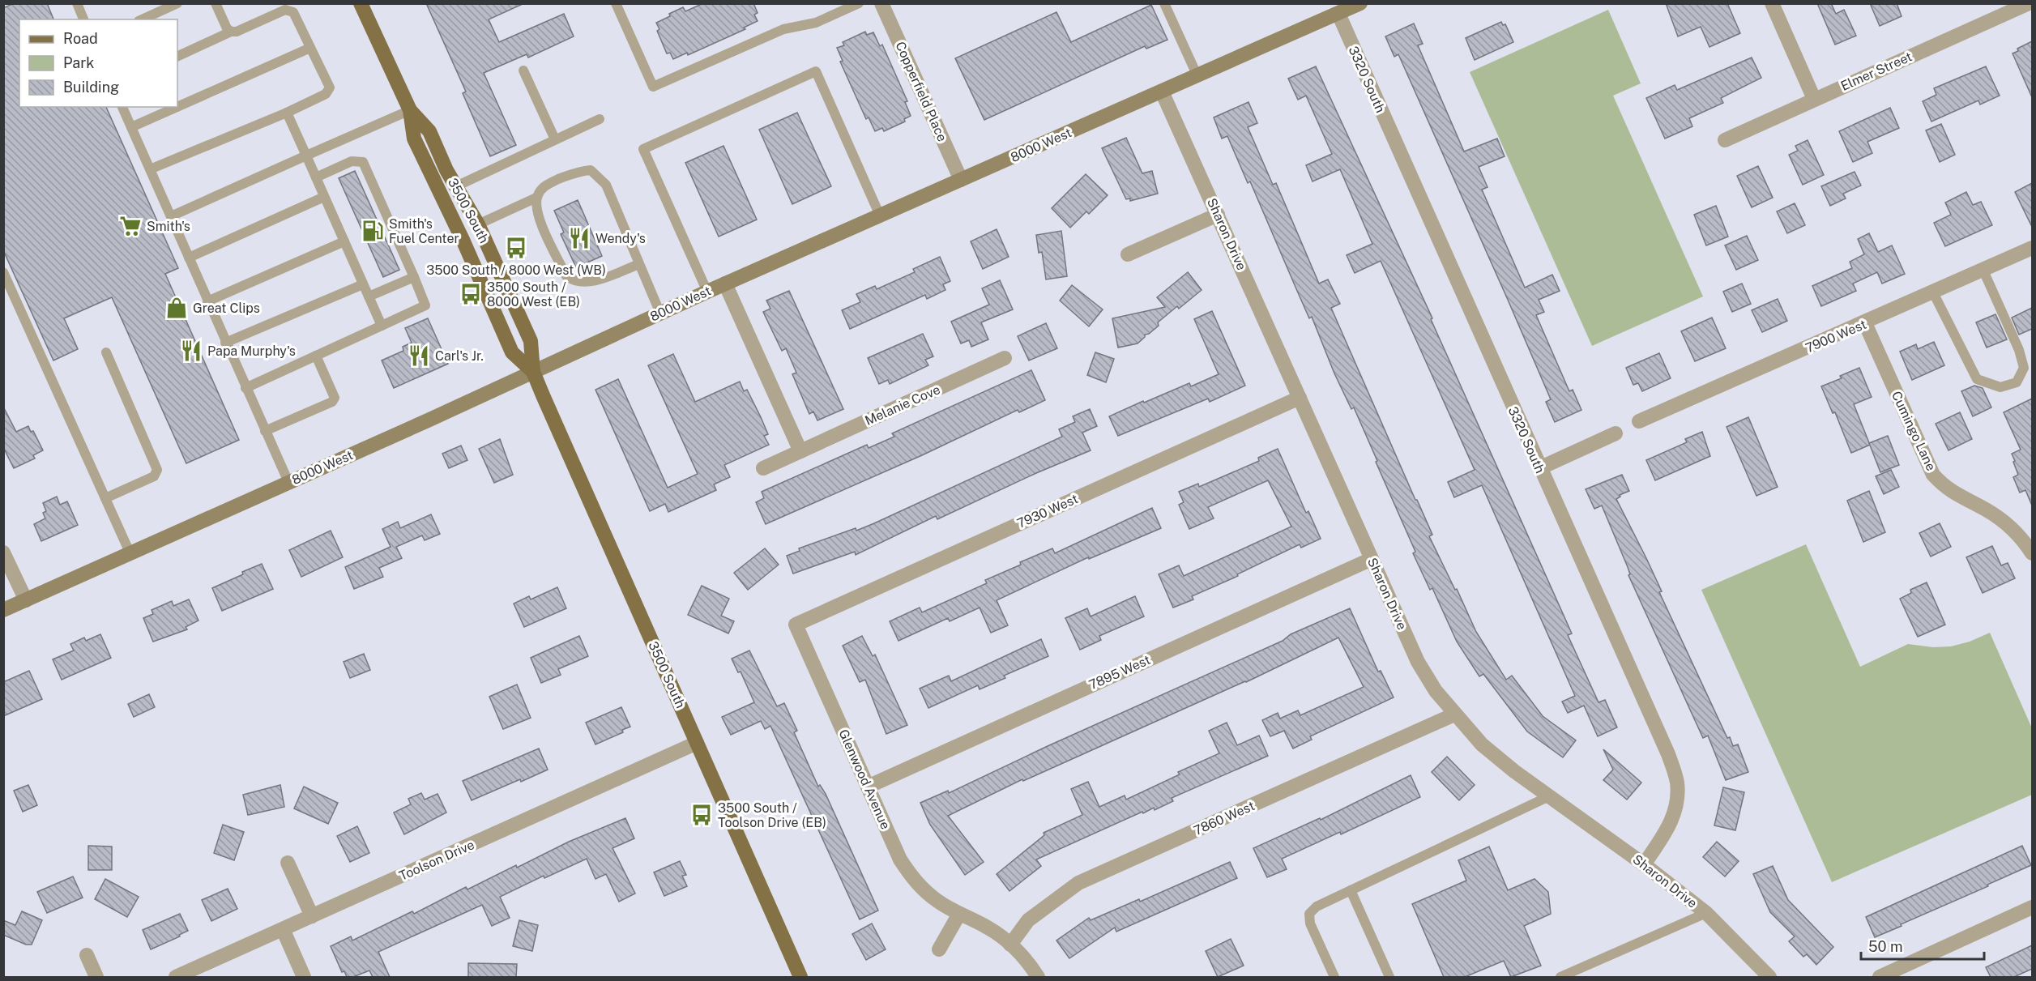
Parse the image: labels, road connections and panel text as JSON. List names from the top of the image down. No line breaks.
{"streets":{"main road":["3500 South"],"street":["Elmer Street","3320 South","Copperfield Place","8000 West","Sharon Drive","7900 West","Melanie Cove","Cumingo Lane","7930 West","7895 West","Glenwood Avenue","7860 West","Toolson Drive"]},"crossings":[["3320 South","8000 West"],["3320 South","Sharon Drive"],["Copperfield Place","8000 West"],["8000 West","3500 South"],["8000 West","Sharon Drive"],["3500 South","Toolson Drive"],["Sharon Drive","7930 West"],["Sharon Drive","7895 West"],["Sharon Drive","7860 West"],["7900 West","Cumingo Lane"],["7930 West","Glenwood Avenue"],["7895 West","Glenwood Avenue"],["Glenwood Avenue","7860 West"]],"places":{"supermarket":["Smith's"],"fuel station":["Smith's Fuel Center"],"restaurant":["Wendy's","Papa Murphy's","Carl's Jr."],"bus stop":["3500 South / 8000 West (WB)","3500 South / 8000 West (EB)","3500 South / Toolson Drive (EB)"],"shop":["Great Clips"]},"legend":["Road","Park","Building"],"scale_bar":"50 m"}
